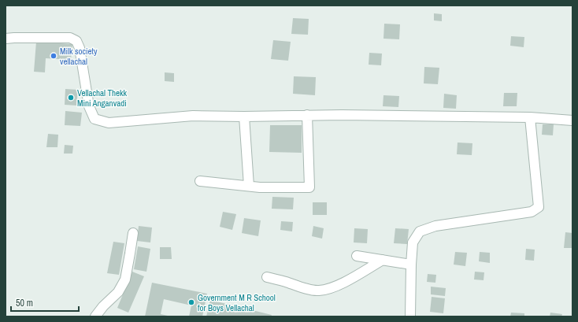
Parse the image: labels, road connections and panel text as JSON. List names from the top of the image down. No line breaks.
{"places":["Milk society vellachal","Vellachal Thekk Mini Anganvadi","Government M R School for Boys Vellachal"],"scale_bar":"50 m"}
